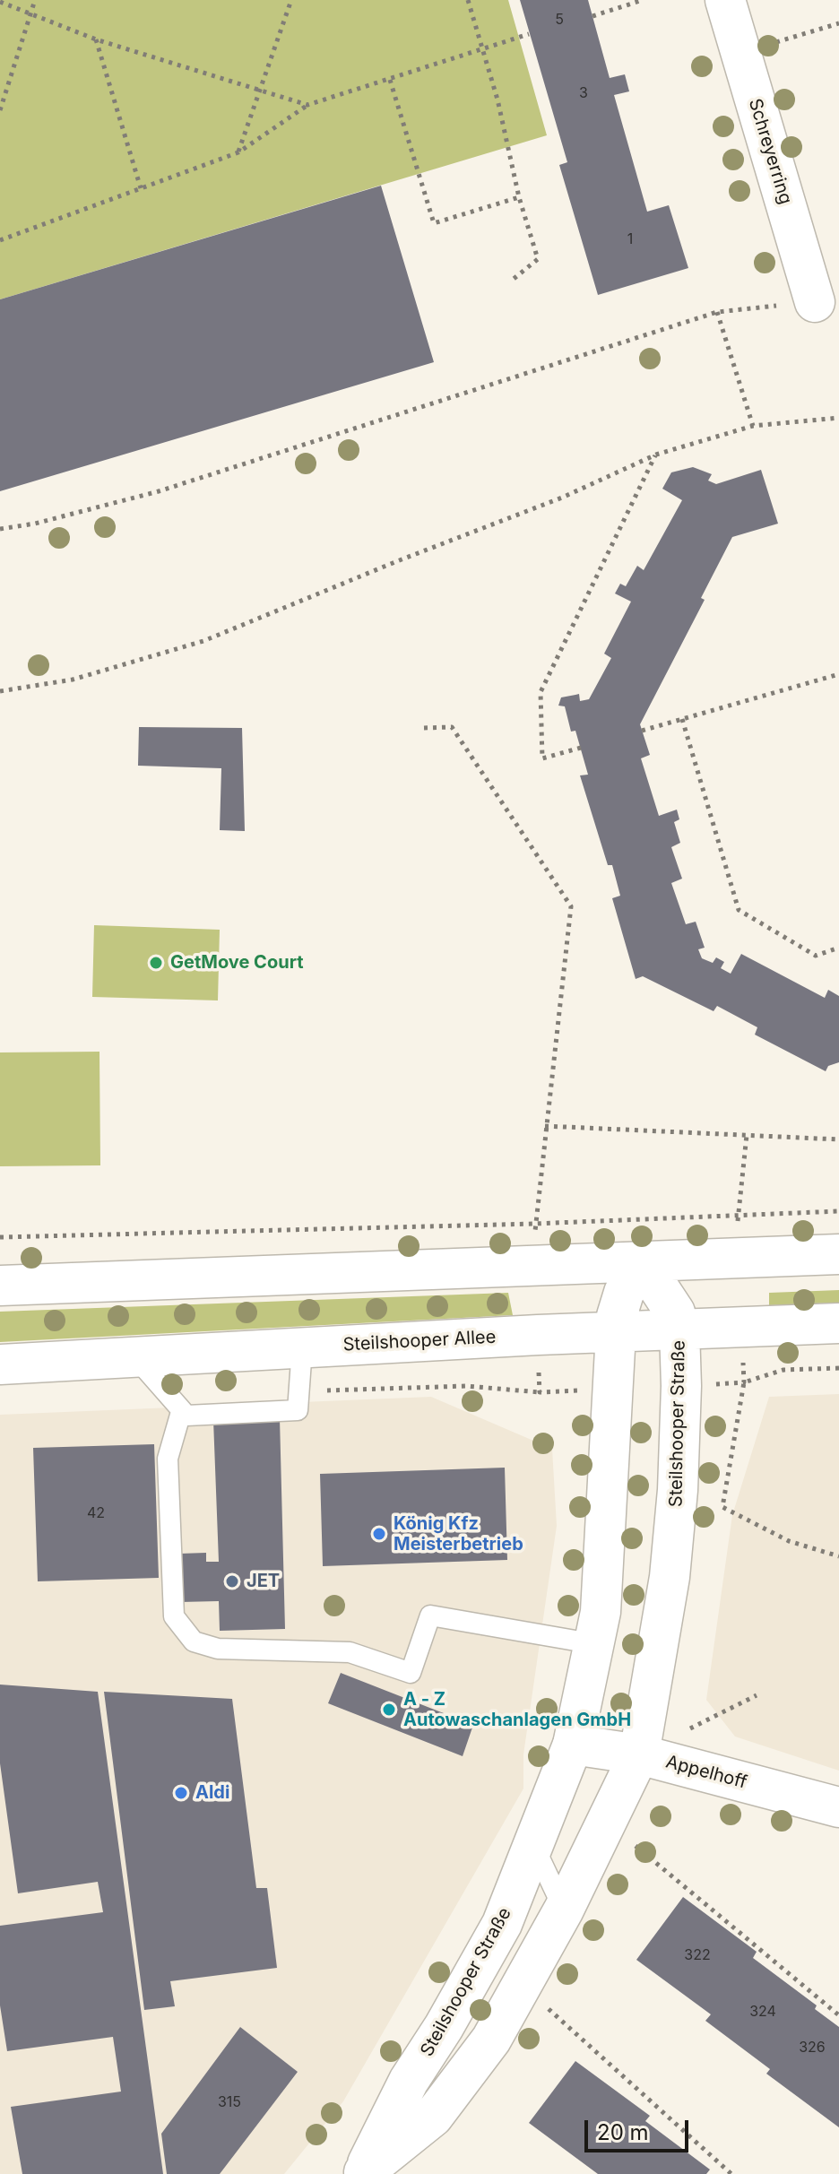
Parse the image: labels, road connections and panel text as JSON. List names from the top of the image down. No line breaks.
{"streets":{"street":["Schreyerring","Steilshooper Allee","Steilshooper Straße","Appelhoff"]},"crossings":[["Steilshooper Allee","Steilshooper Straße"],["Steilshooper Straße","Appelhoff"]],"places":["GetMove Court","König Kfz Meisterbetrieb","JET","A - Z Autowaschanlagen GmbH","Aldi"],"house_numbers":["5","3","1","42","322","324","326","315"],"scale_bar":"20 m"}
